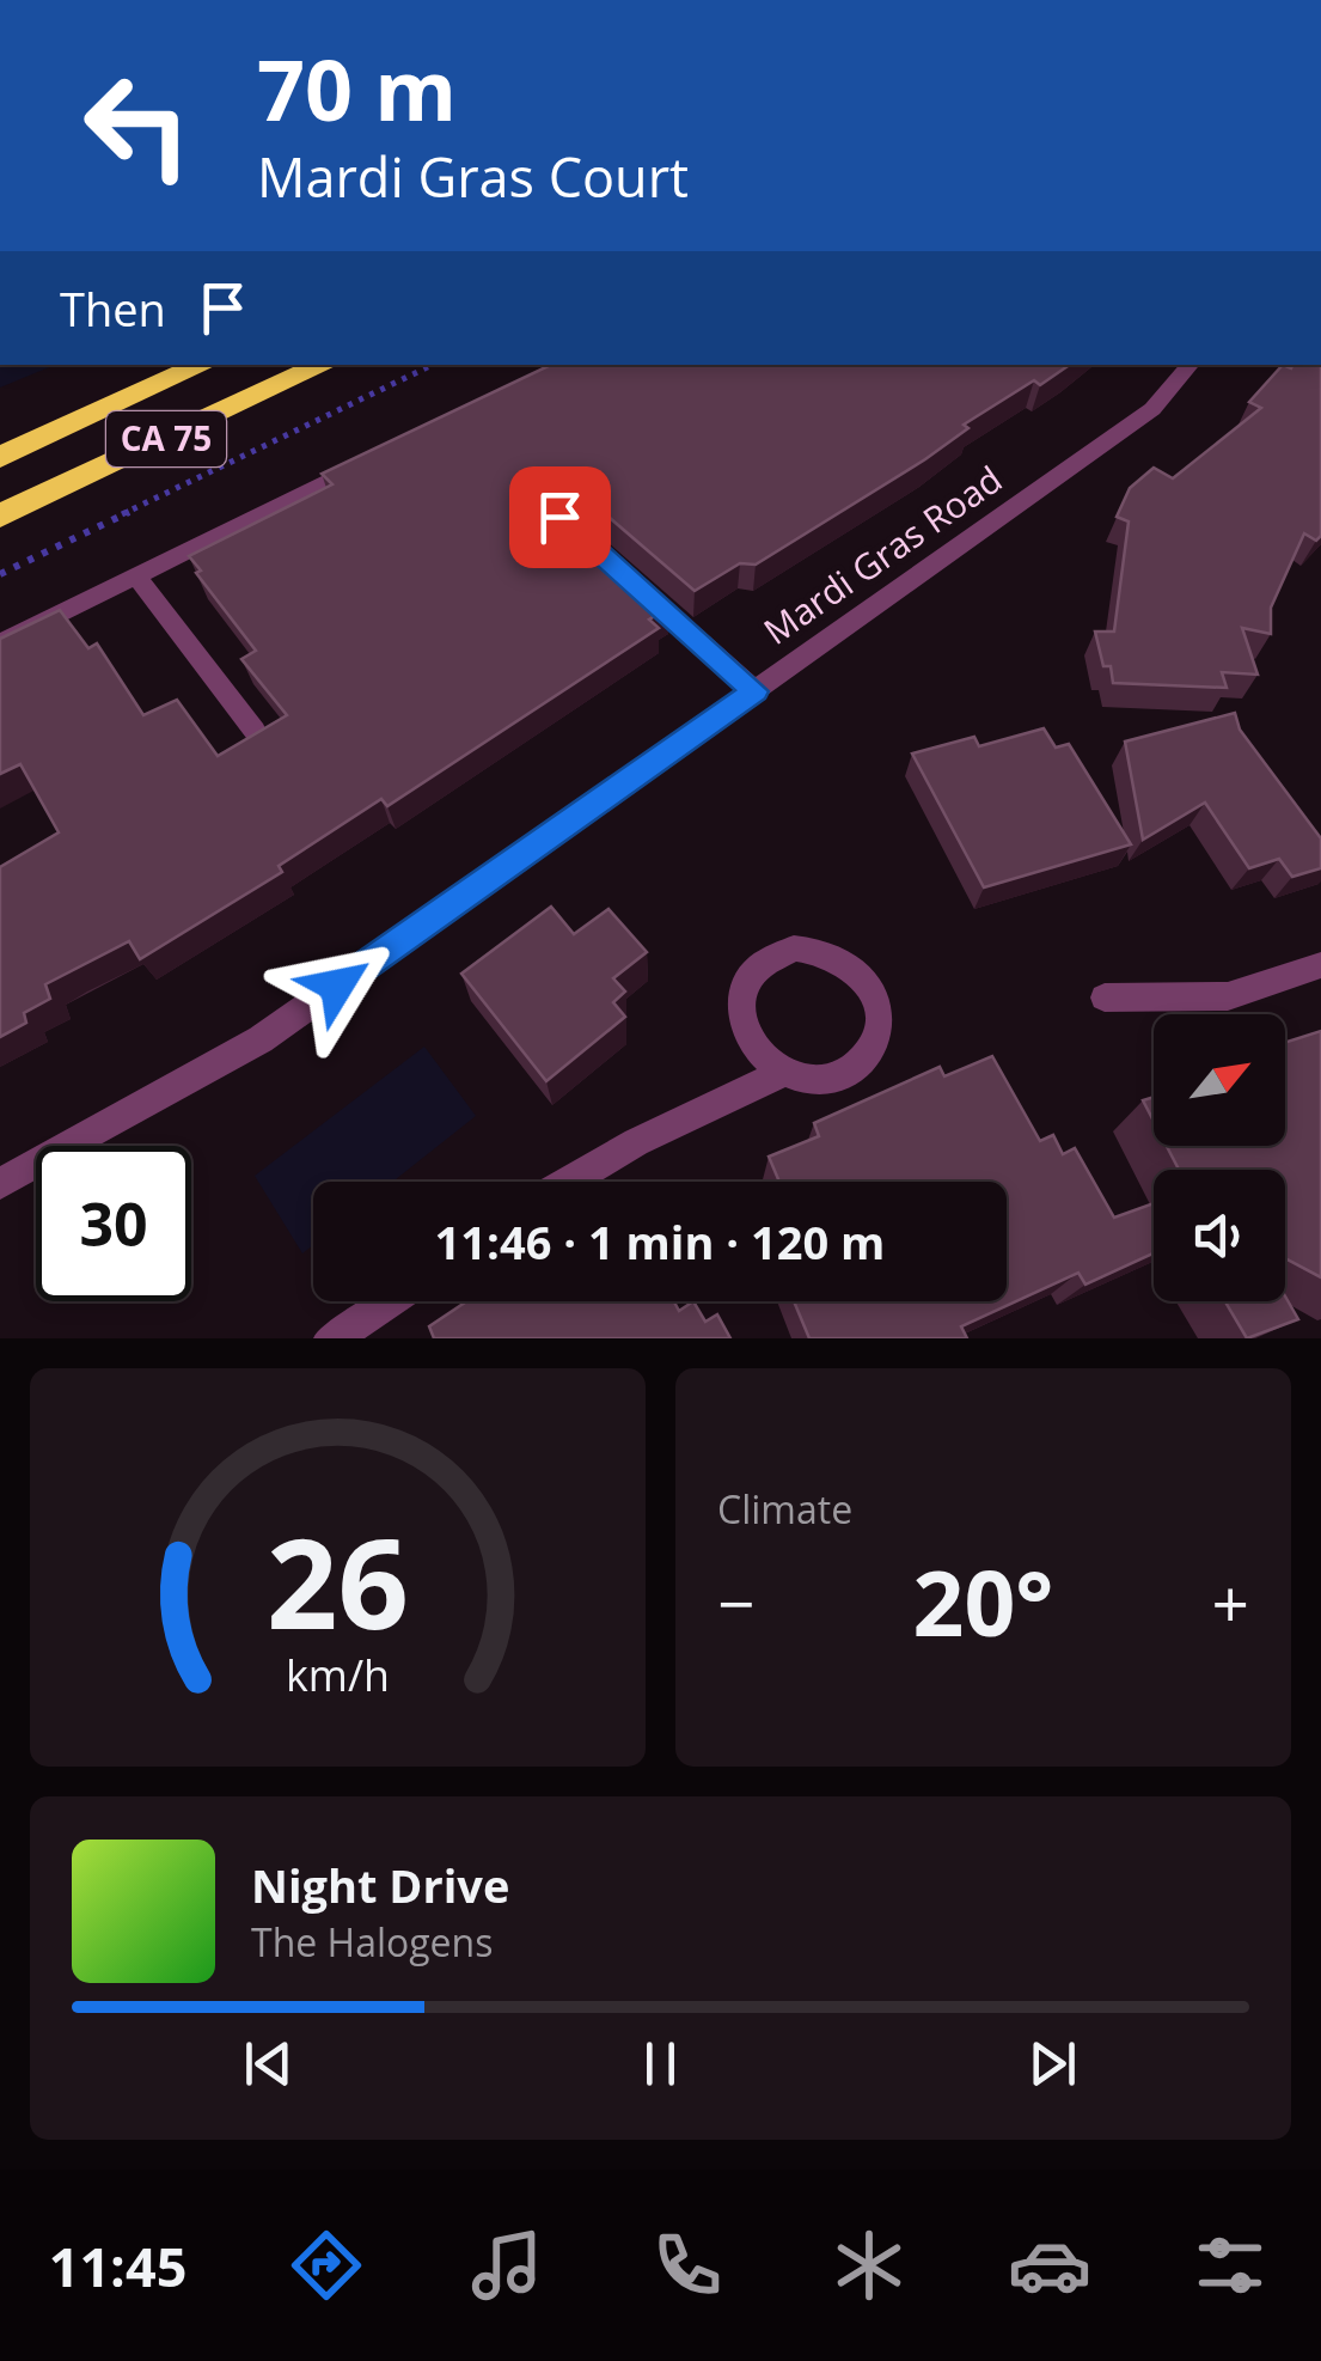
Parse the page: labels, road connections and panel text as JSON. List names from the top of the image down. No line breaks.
{"streets":{"highway":["CA 75"],"street":["Mardi Gras Road"]},"north":"top right","page":{"turn":["70 m","Mardi Gras Court"],"then":"Then","limit":"30","trip":"11:46 · 1 min · 120 m","tile":"Climate","heat":["−","20°","+"],"song":["Night Drive","The Halogens"],"tabs":"11:45","gauge":["26","km/h"]}}
